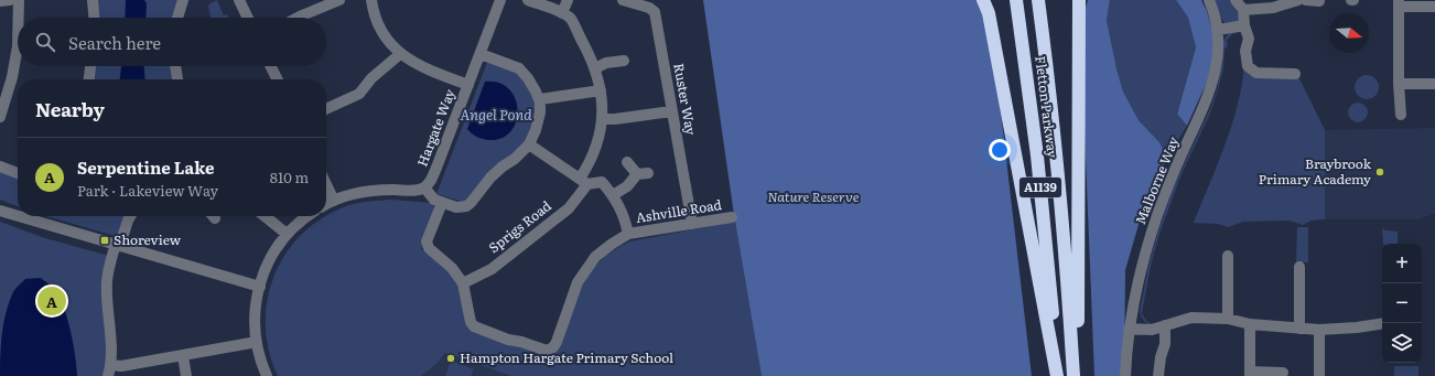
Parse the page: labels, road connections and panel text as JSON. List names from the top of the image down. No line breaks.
{"streets":{"highway":["Fletton Parkway","A1139"],"street":["Ruster Way","Hargate Way","Malborne Way","Ashville Road","Sprigs Road"]},"crossings":[["Ruster Way","Ashville Road"],["Ashville Road","Sprigs Road"]],"water":["Angel Pond"],"parks":["Nature Reserve"],"places":{"other":["Braybrook Primary Academy","Hampton Hargate Primary School"],"transit":["Shoreview"]},"north":"right","page":{"search":"Search here","heading":"Nearby","list":[{"mark":"A","name":"Serpentine Lake","note":"Park · Lakeview Way","value":"810 m"}],"map_buttons":["+","−"],"pins":"A"}}
